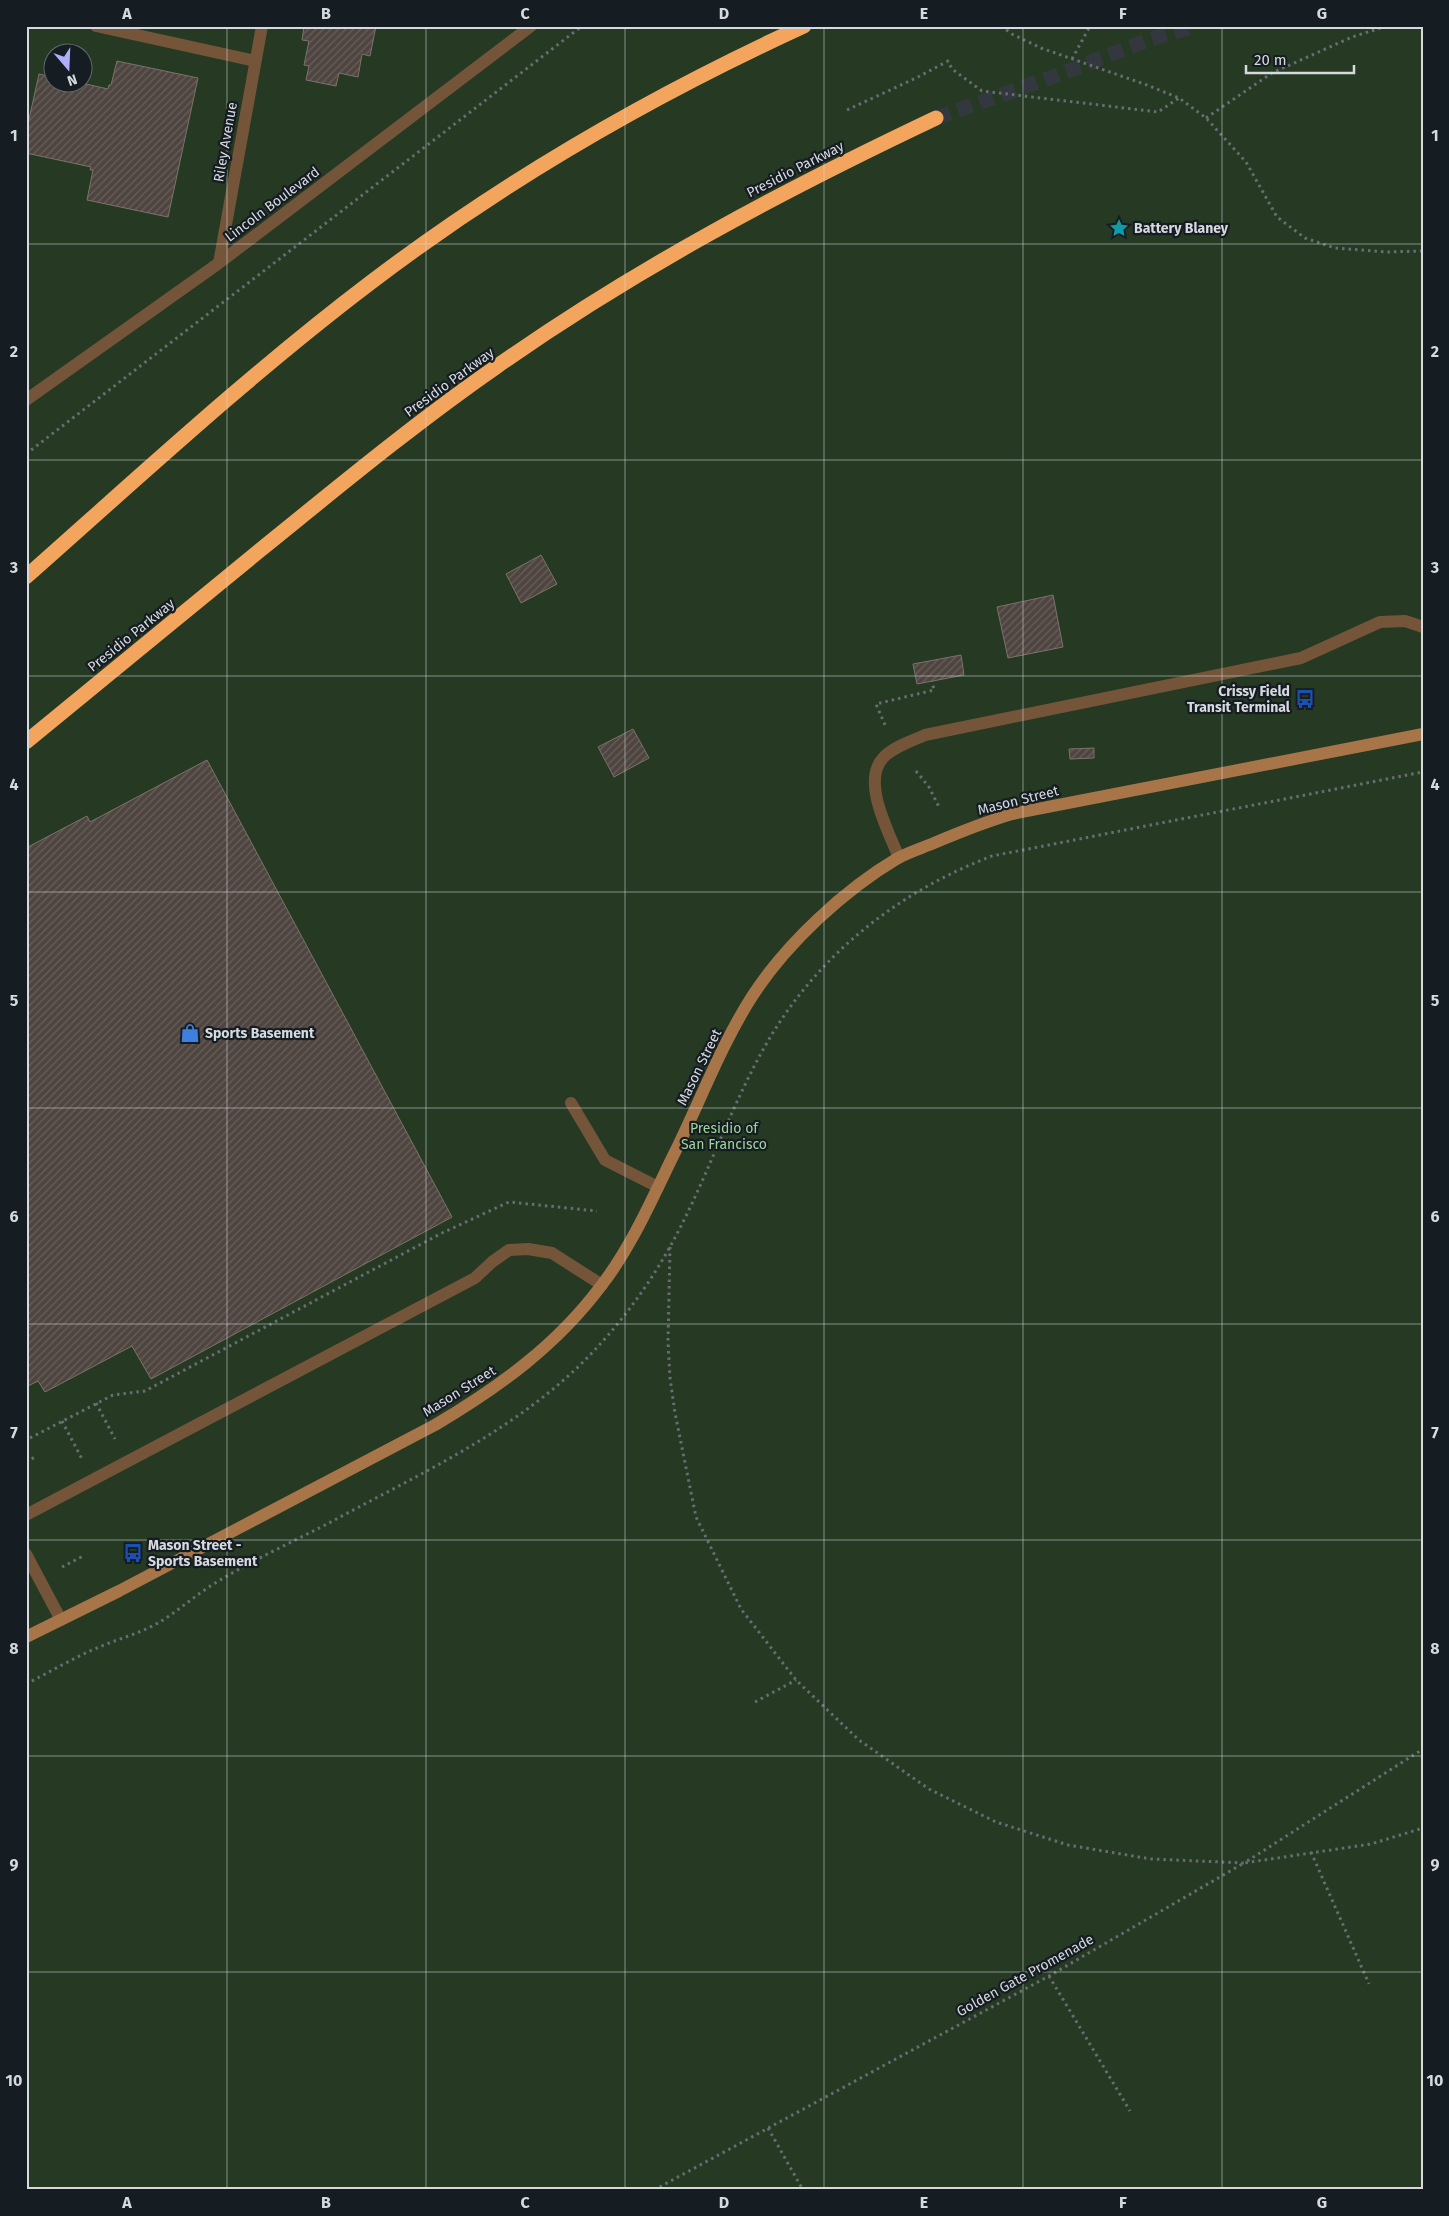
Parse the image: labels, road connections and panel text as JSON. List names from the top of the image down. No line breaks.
{"streets":{"highway":["Presidio Parkway"],"street":["Riley Avenue","Lincoln Boulevard","Mason Street"],"path":["Golden Gate Promenade"]},"crossings":[["Riley Avenue","Lincoln Boulevard"]],"parks":["Presidio of San Francisco"],"places":{"place":["Battery Blaney"],"bus stop":["Crissy Field Transit Terminal","Mason Street - Sports Basement"],"shop":["Sports Basement"]},"scale_bar":"20 m","north":"bottom","grid":{"columns":["A","B","C","D","E","F","G"],"rows":["1","2","3","4","5","6","7","8","9","10"]}}
